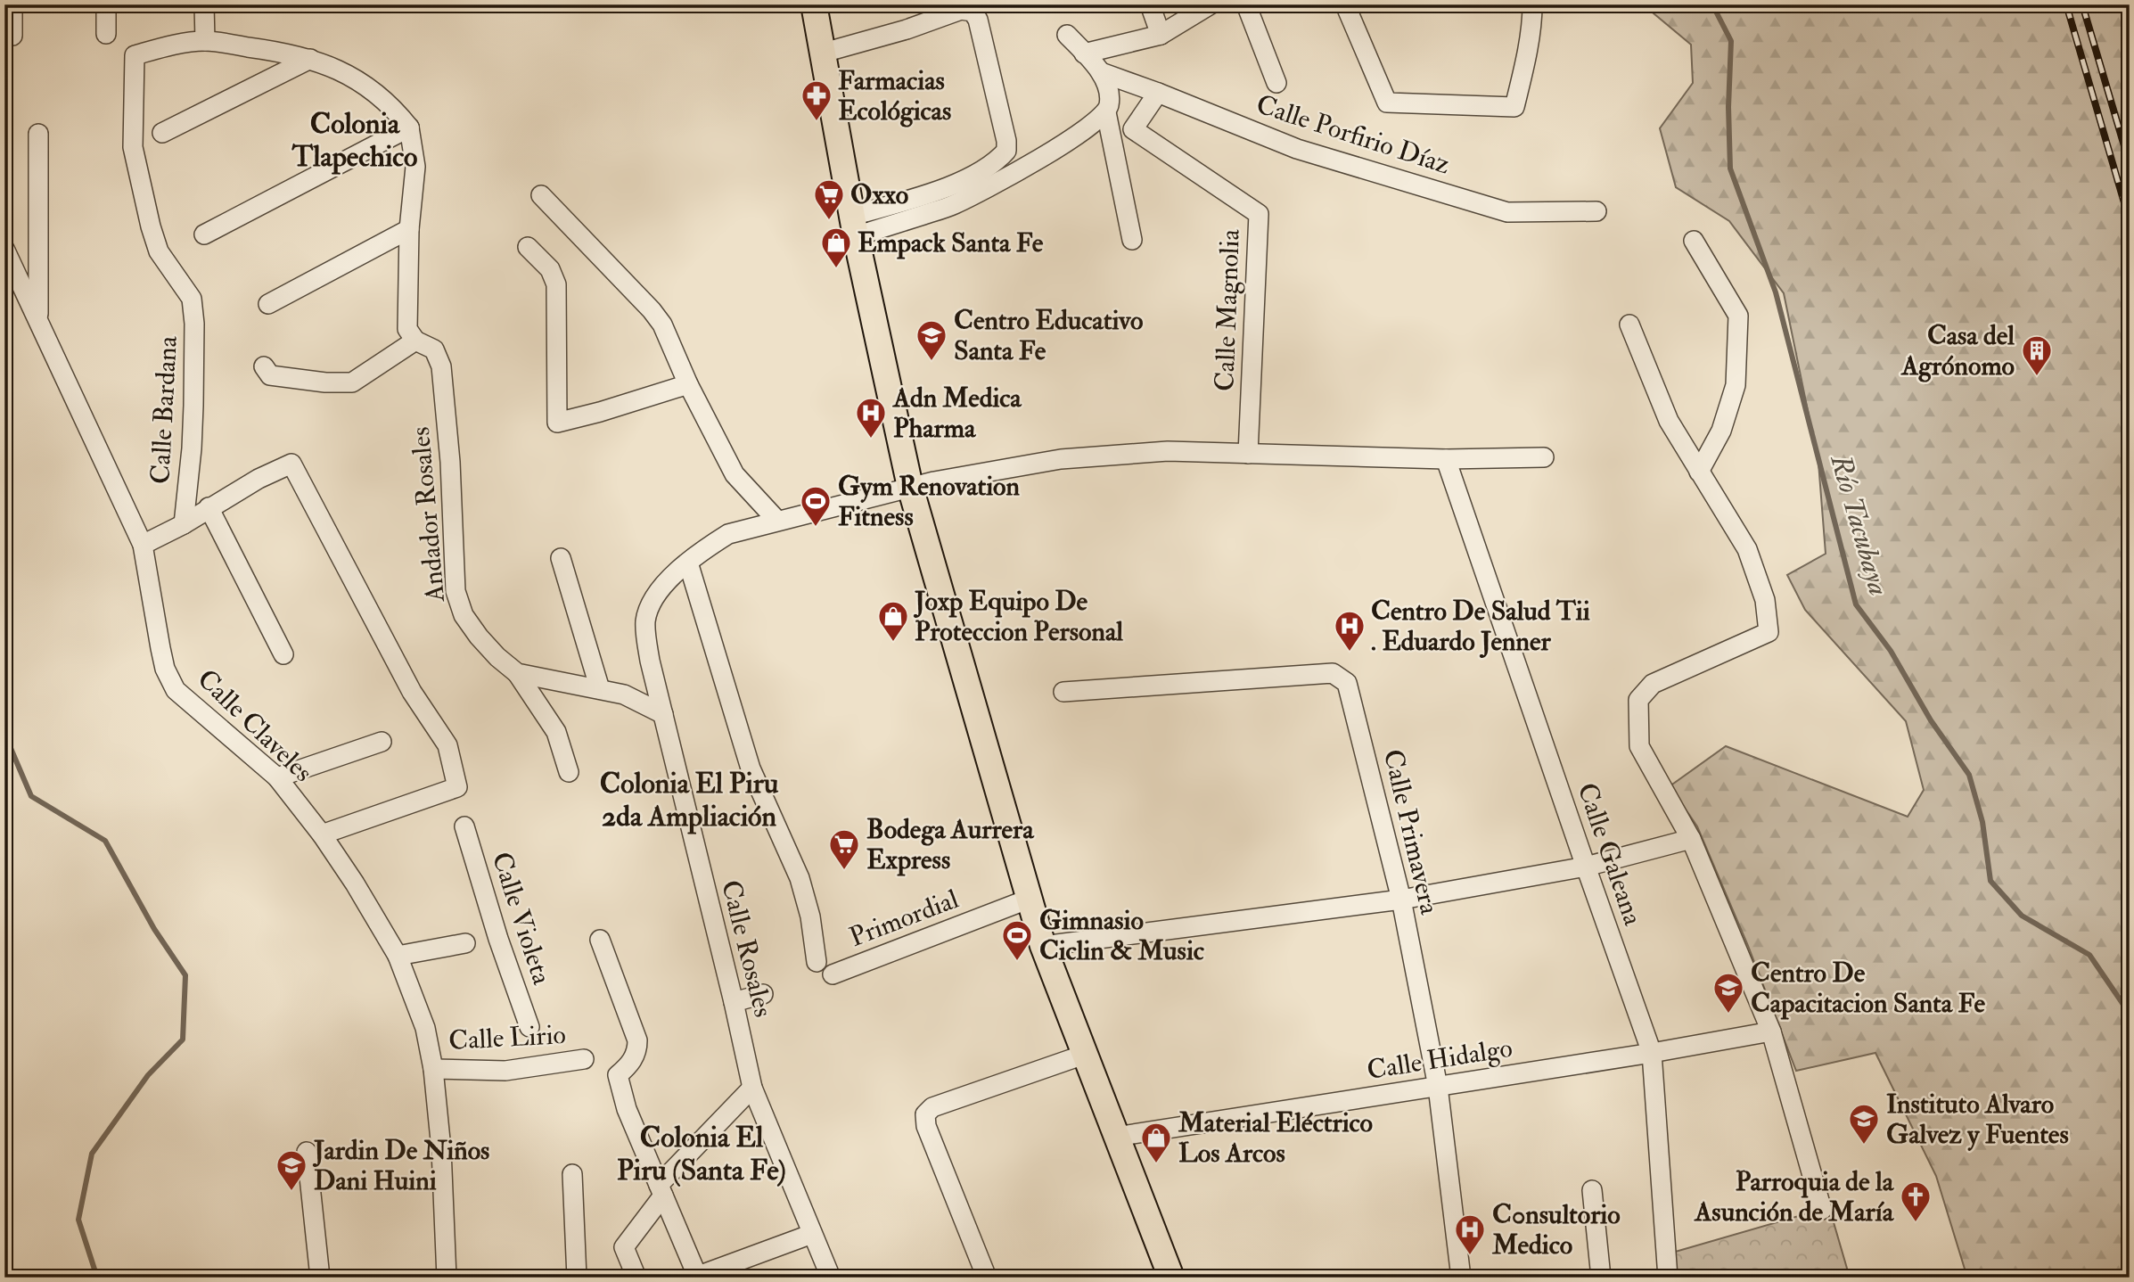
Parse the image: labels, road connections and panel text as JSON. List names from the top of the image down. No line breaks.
{"streets":{"street":["Calle Porfirio Díaz","Calle Magnolia","Calle Bardana","Andador Rosales","Calle Claveles","Calle Primavera","Calle Galeana","Calle Violeta","Primordial","Calle Rosales","Calle Lirio","Calle Hidalgo"]},"crossings":[["Calle Porfirio Díaz","Calle Magnolia"],["Andador Rosales","Calle Rosales"],["Calle Claveles","Calle Lirio"],["Calle Primavera","Calle Hidalgo"],["Calle Galeana","Calle Hidalgo"]],"districts":["Colonia Tlapechico","Colonia El Piru 2da Ampliación","Colonia El Piru (Santa Fe)"],"water":["Río Tacubaya"],"places":{"pharmacy":["Farmacias Ecológicas"],"supermarket":["Oxxo","Bodega Aurrera Express"],"shop":["Empack Santa Fe","Joxp Equipo De Proteccion Personal","Material Eléctrico Los Arcos"],"school or university":["Centro Educativo Santa Fe","Centro De Capacitacion Santa Fe","Instituto Alvaro Galvez y Fuentes","Jardin De Niños Dani Huini"],"building":["Casa del Agrónomo"],"hospital":["Adn Medica Pharma","Centro De Salud Tii . Eduardo Jenner","C0nsultorio Medico"],"sports":["Gym Renovation Fitness","Gimnasio Ciclin & Music"],"church":["Parroquia de la Asunción de María"]}}
